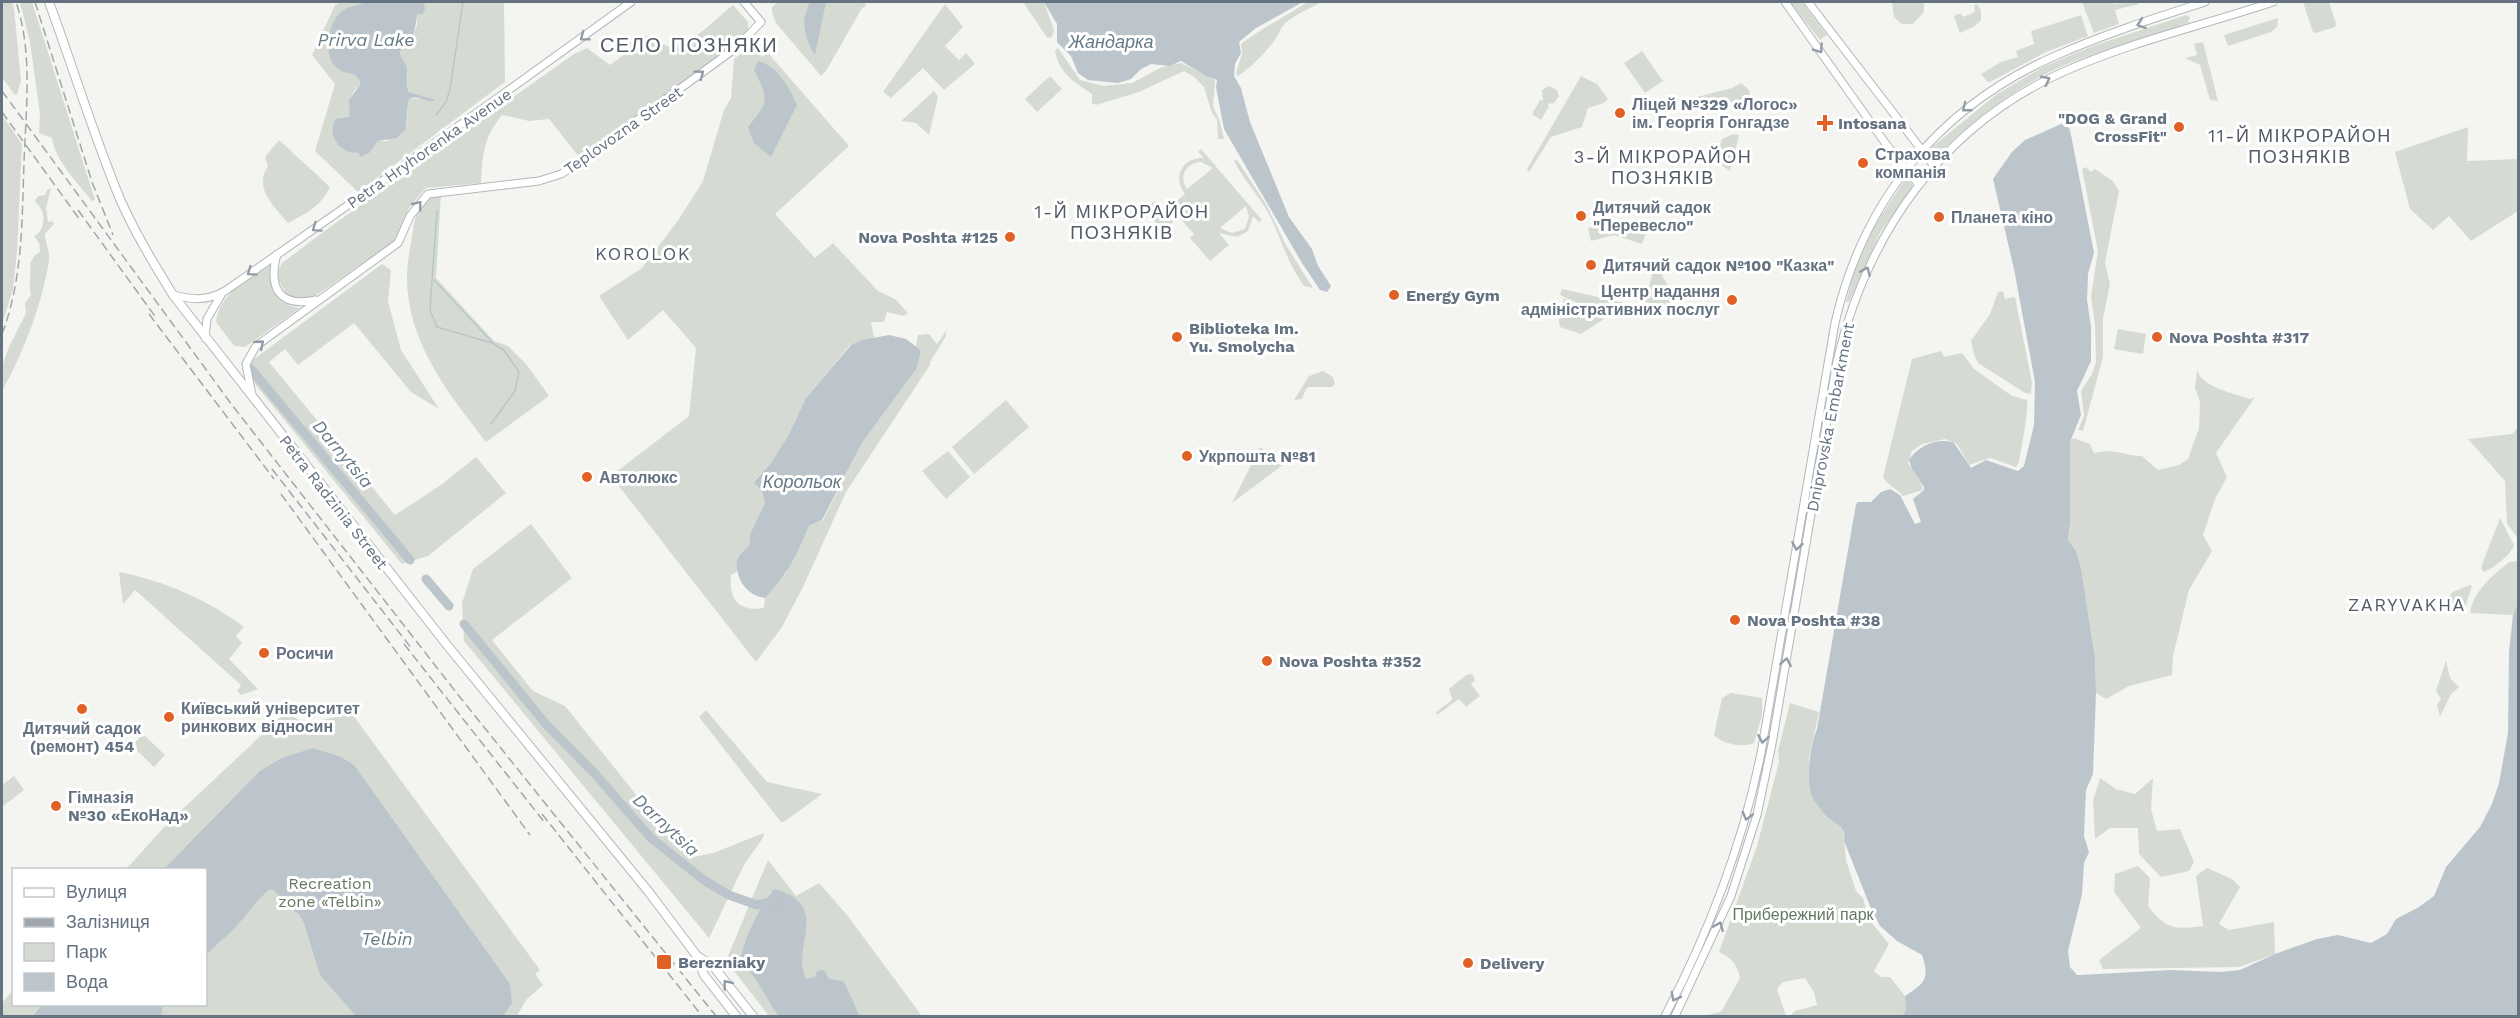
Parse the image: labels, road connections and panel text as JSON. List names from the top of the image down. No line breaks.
{"streets":{"main road":["Teplovozna Street","Petra Hryhorenka Avenue","Dniprovska Embarkment","Petra Radzinia Street"]},"crossings":[["Teplovozna Street","Petra Radzinia Street"],["Petra Hryhorenka Avenue","Petra Radzinia Street"]],"one_way":["Teplovozna Street","Petra Hryhorenka Avenue"],"districts":["СЕЛО ПОЗНЯКИ","11-Й МІКРОРАЙОН ПОЗНЯКІВ","3-Й МІКРОРАЙОН ПОЗНЯКІВ","1-Й МІКРОРАЙОН ПОЗНЯКІВ","KOROLOK","ZARYVAKHA"],"water":["Prirva Lake","Жандарка","Darnytsia","Корольок","Telbin"],"parks":["Recreation zone «Telbin»","Прибережний парк"],"places":{"other":["Ліцей №329 «Логос» ім. Георгія Гонгадзе","\"DOG & Grand CrossFit\"","Страхова компанія","Дитячий садок \"Перевесло\"","Планета кіно","Nova Poshta #125","Дитячий садок №100 \"Казка\"","Energy Gym","Центр надання адміністративних послуг","Biblioteka Im. Yu. Smolycha","Nova Poshta #317","Укрпошта №81","Автолюкс","Nova Poshta #38","Росичи","Nova Poshta #352","Дитячий садок (ремонт) 454","Київський університет ринкових відносин","Гімназія №30 «ЕкоНад»","Delivery"],"health":["Intosana"],"transit":["Berezniaky"]},"legend":["Вулиця","Залізниця","Парк","Вода"]}
